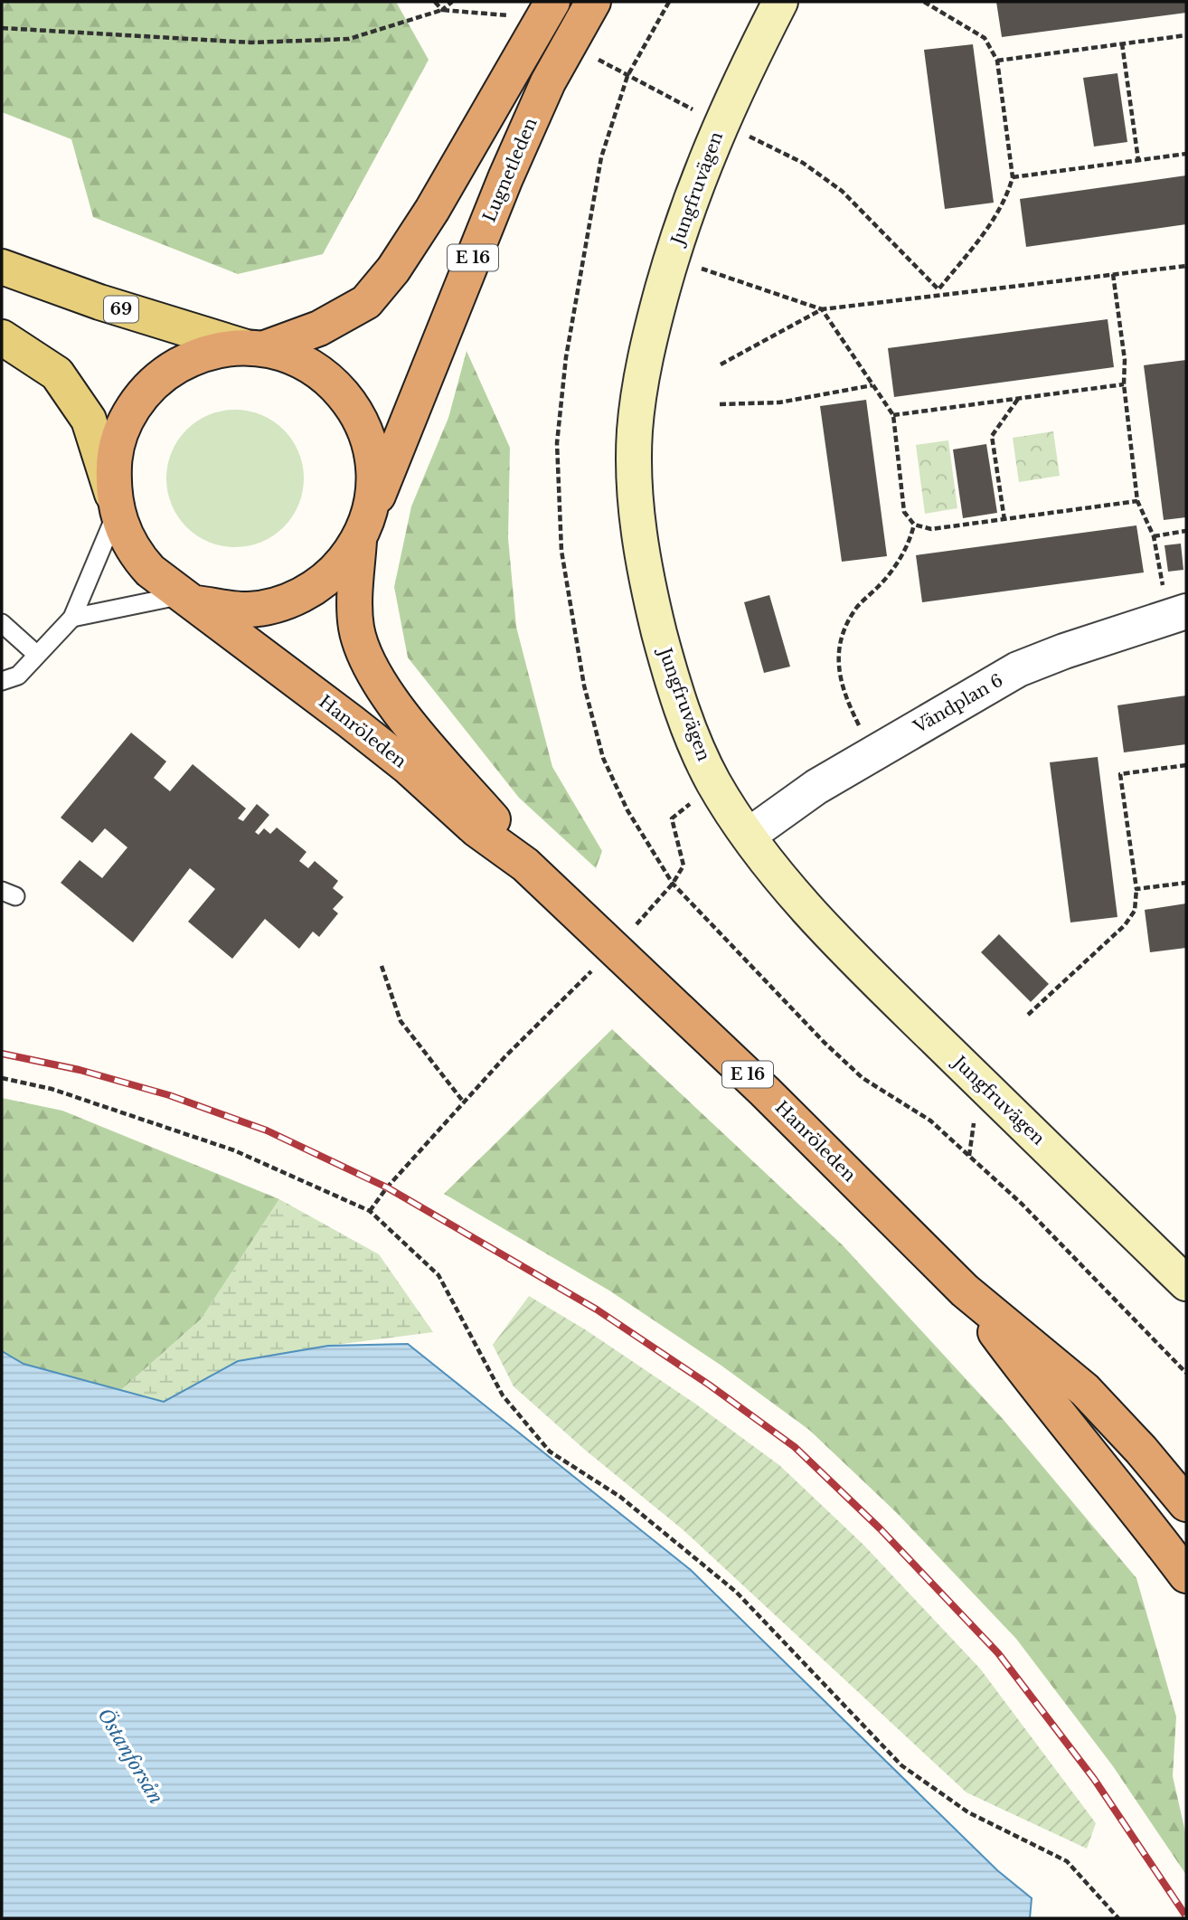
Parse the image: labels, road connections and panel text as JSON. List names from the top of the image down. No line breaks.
{"streets":{"highway":["Lugnetleden","E 16","Hanröleden"],"main road":["69"],"street":["Jungfruvägen","Vändplan 6"]},"crossings":[["Lugnetleden","E 16"],["Lugnetleden","Hanröleden"],["Jungfruvägen","Vändplan 6"],["E 16","69"],["E 16","Hanröleden"]],"water":["Östanforsån"]}
